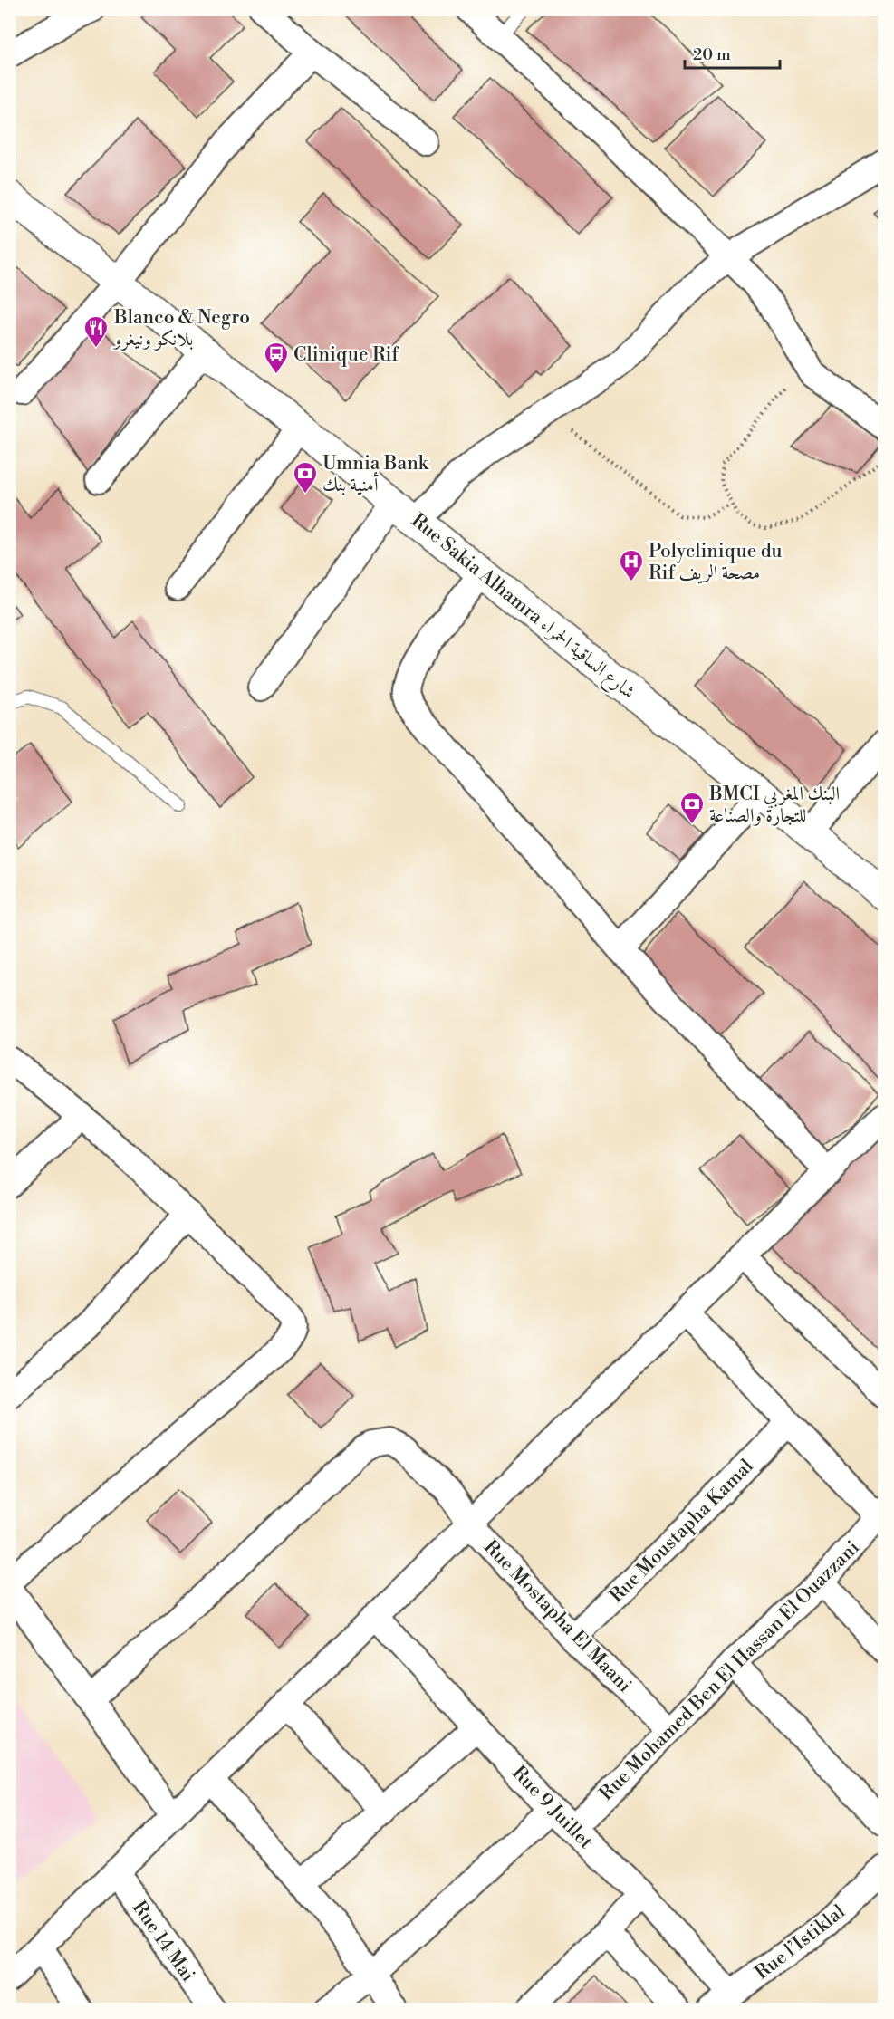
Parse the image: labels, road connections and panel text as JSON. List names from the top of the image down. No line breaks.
{"streets":{"street":["Rue Sakia Alhamra شارع الساقية الحمراء","Rue Moustapha Kamal","Rue Mostapha El Maani","Rue Mohamed Ben El Hassan El Ouazzani","Rue 9 Juillet","Rue 14 Mai","Rue l’Istiklal"]},"crossings":[["Rue Moustapha Kamal","Rue Mostapha El Maani"],["Rue Mostapha El Maani","Rue Mohamed Ben El Hassan El Ouazzani"],["Rue Mohamed Ben El Hassan El Ouazzani","Rue 9 Juillet"],["Rue 9 Juillet","Rue l’Istiklal"]],"places":{"restaurant":["Blanco & Negro بلانكو ونيغرو"],"bus stop":["Clinique Rif"],"bank":["Umnia Bank أمنية بنك","BMCI البنك المغربي للتجارة والصناعة"],"hospital":["Polyclinique du Rif مصحة الريف"]},"scale_bar":"20 m"}
